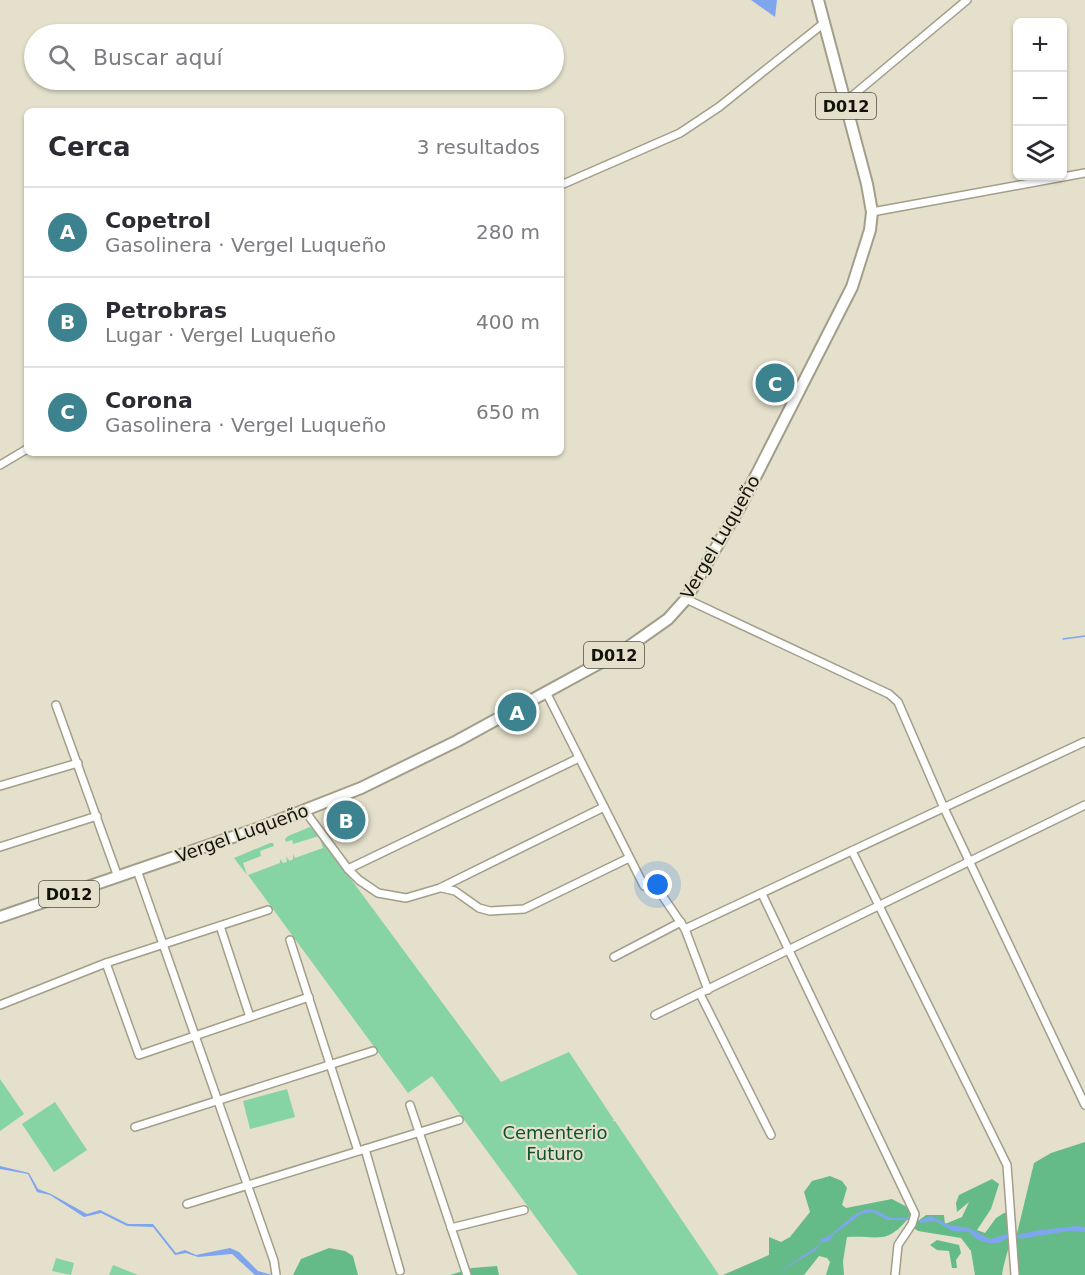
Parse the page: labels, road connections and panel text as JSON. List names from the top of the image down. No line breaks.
{"streets":{"main road":["D012","Vergel Luqueño"]},"parks":["Cementerio Futuro"],"page":{"map_buttons":["+","−"],"search":"Buscar aquí","heading":["Cerca","3 resultados"],"list":[{"mark":"A","name":"Copetrol","note":"Gasolinera · Vergel Luqueño","value":"280 m"},{"mark":"B","name":"Petrobras","note":"Lugar · Vergel Luqueño","value":"400 m"},{"mark":"C","name":"Corona","note":"Gasolinera · Vergel Luqueño","value":"650 m"}],"pins":["C","A","B"]}}
